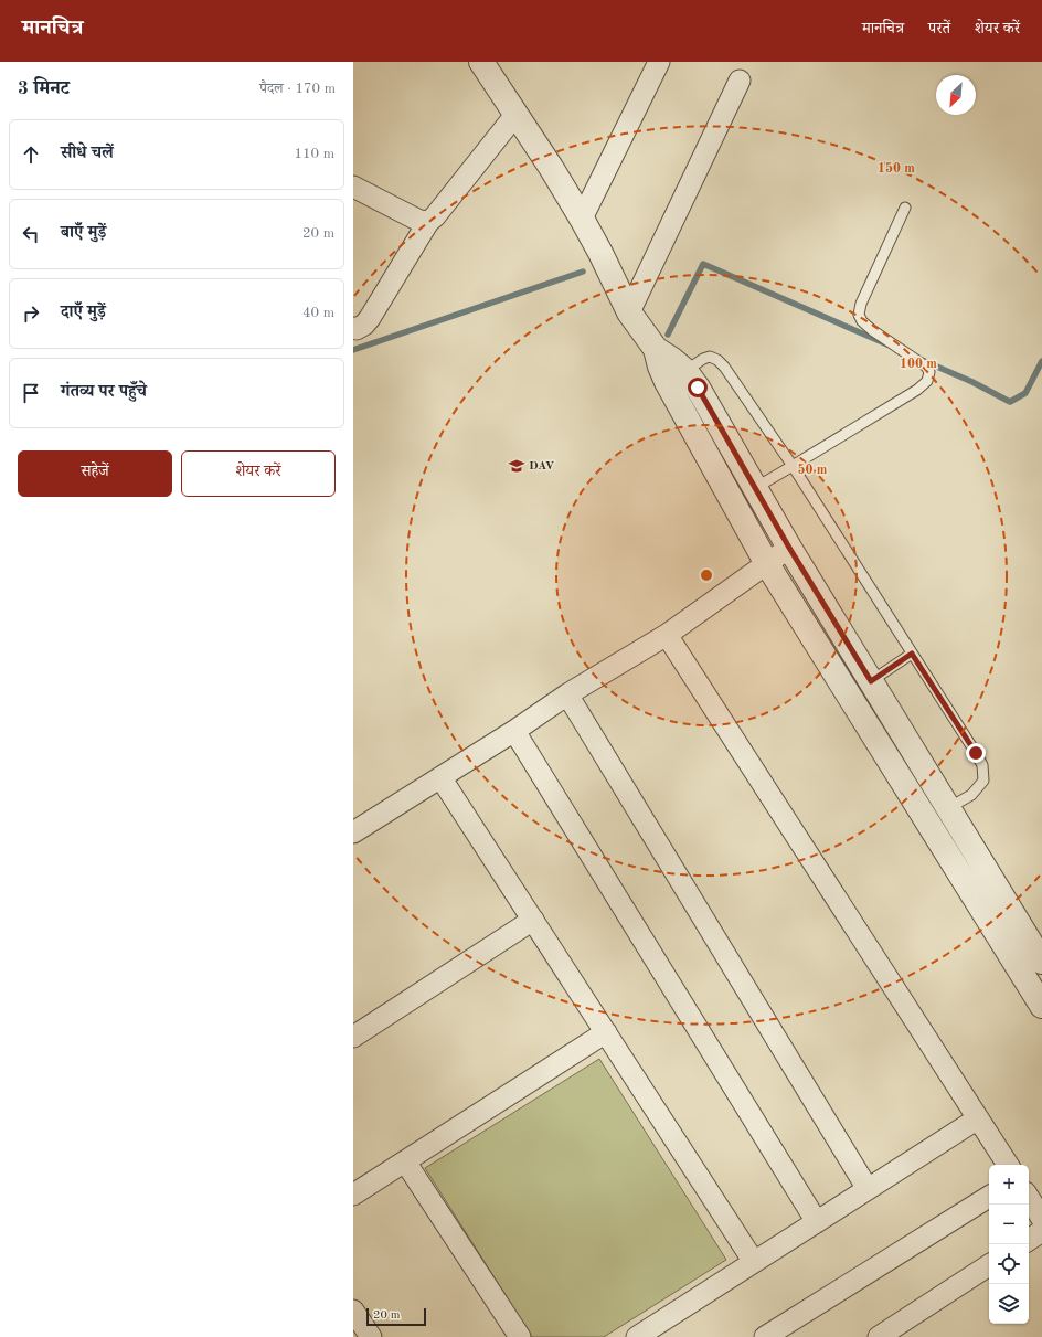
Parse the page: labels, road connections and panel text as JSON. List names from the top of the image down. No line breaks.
{"places":{"school or university":["DAV"]},"scale_bar":"20 m","north":"bottom left","page":{"header":"मानचित्र","nav":["मानचित्र","परतें","शेयर करें"],"heading":["3 मिनट","पैदल · 170 m"],"list":[["सीधे चलें","110 m"],["बाएँ मुड़ें","20 m"],["दाएँ मुड़ें","40 m"],"गंतव्य पर पहुँचे"],"buttons":["सहेजें","शेयर करें"],"map_buttons":["+","−"],"scale":"20 m"},"rings":["150 m","100 m","50 m"]}
